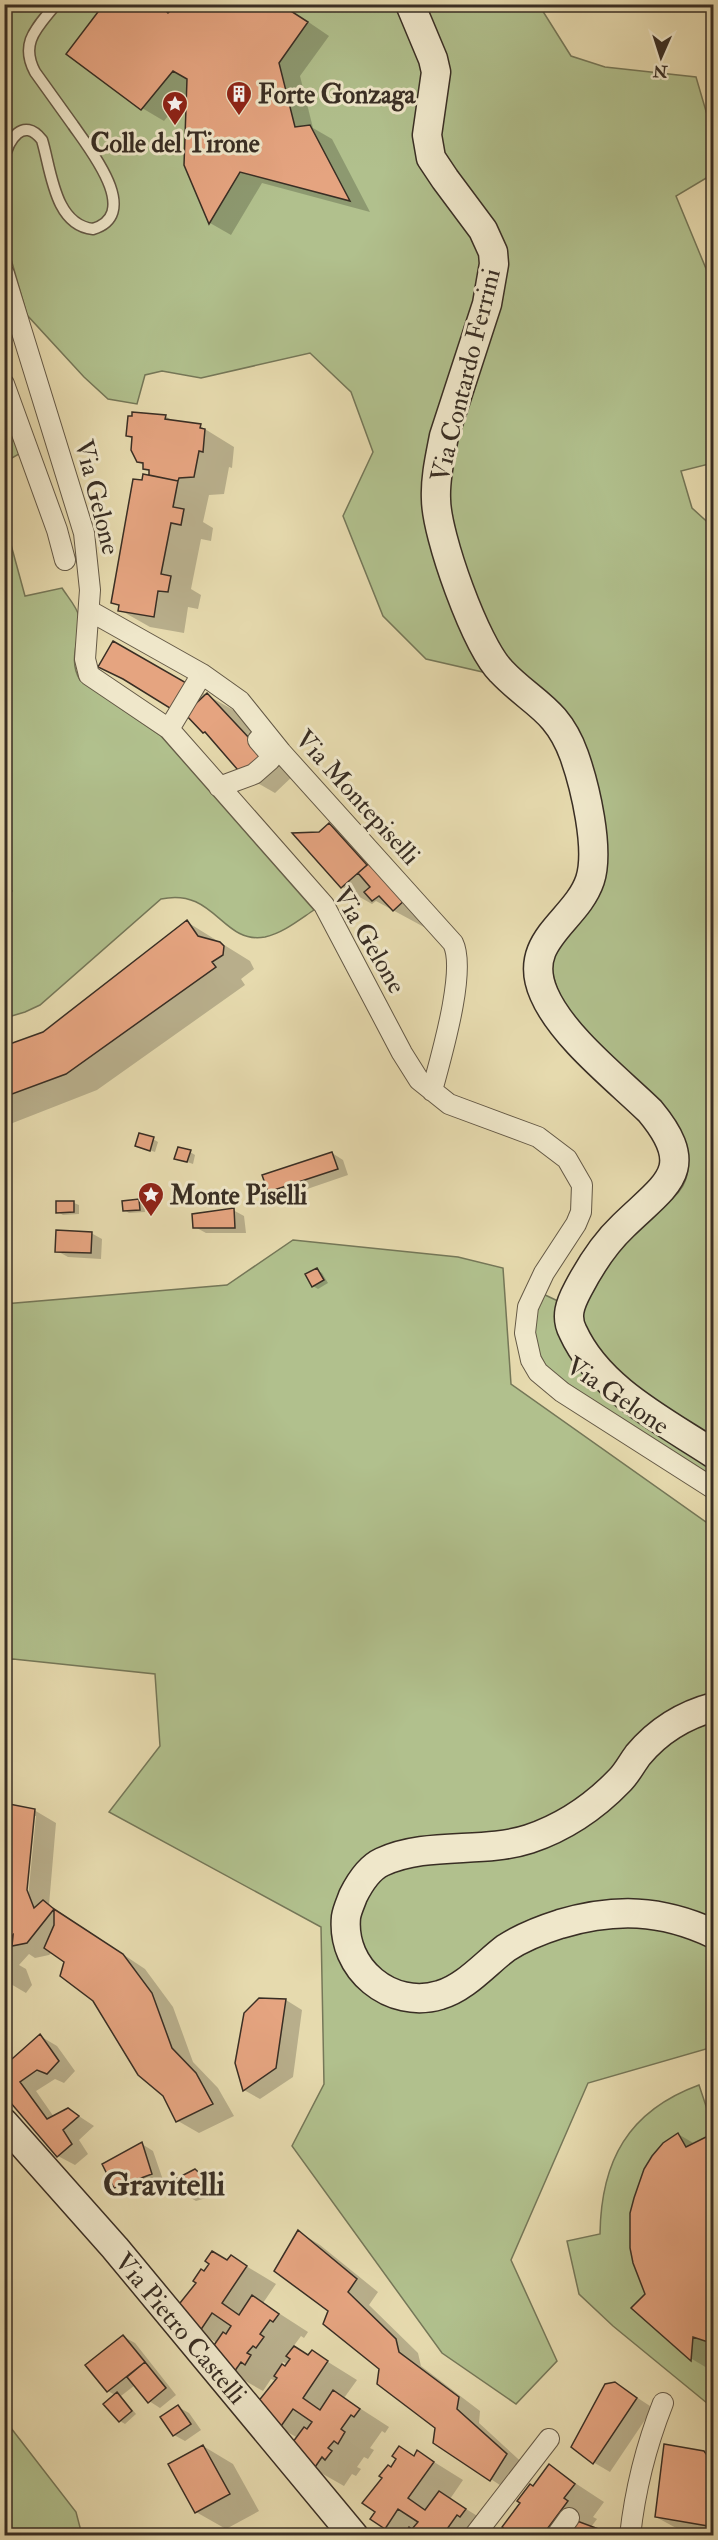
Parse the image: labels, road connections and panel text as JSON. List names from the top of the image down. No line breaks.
{"streets":{"main road":["Via Contardo Ferrini","Via Pietro Castelli"],"street":["Via Gelone","Via Montepiselli"]},"crossings":[["Via Gelone","Via Montepiselli"]],"districts":["Gravitelli"],"places":{"building":["Forte Gonzaga"],"place":["Colle del Tirone","Monte Piselli"]},"north":"bottom"}
